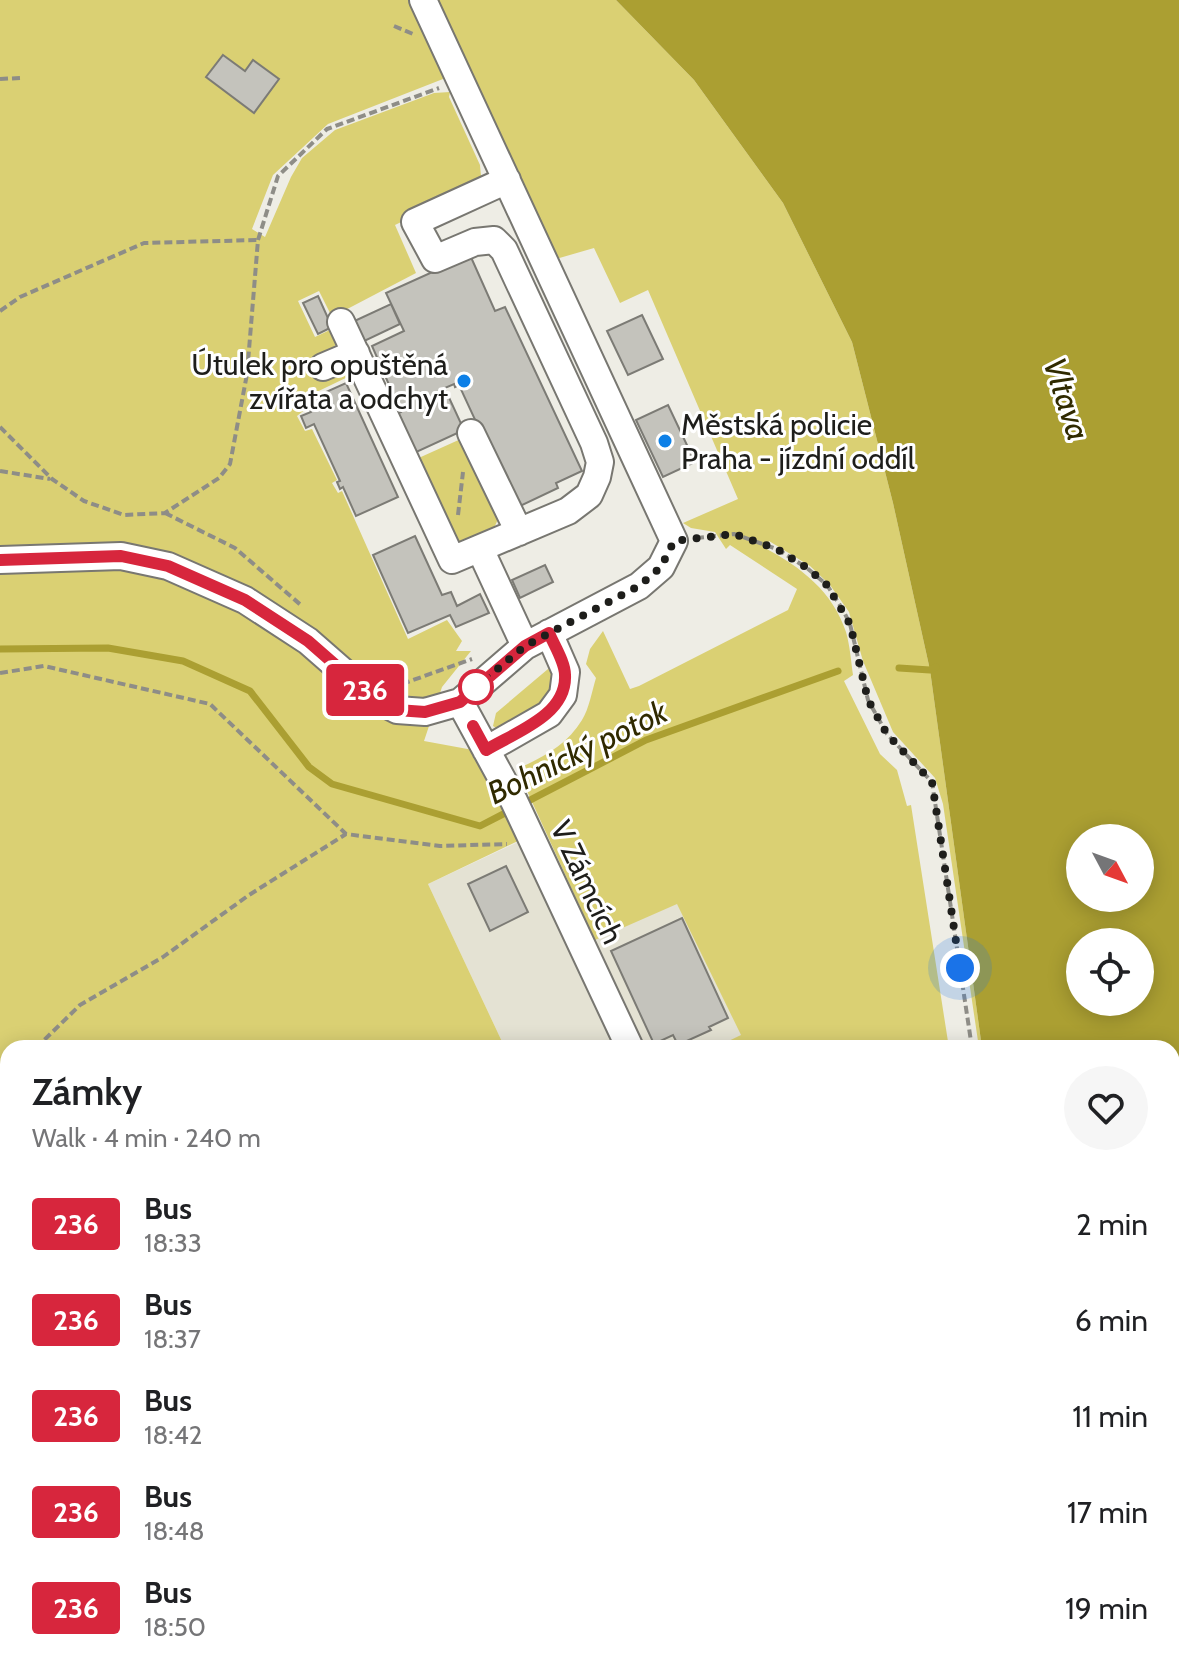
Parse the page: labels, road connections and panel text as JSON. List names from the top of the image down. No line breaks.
{"streets":{"street":["V Zámcích"]},"water":["Vltava","Bohnický potok"],"places":["Útulek pro opuštěná zvířata a odchyt","Městská policie Praha - jízdní oddíl"],"lines":["bus line 236"],"north":"bottom right","page":{"on_map":"236","heading":["Zámky","Walk · 4 min · 240 m"],"list":[{"mark":"236","name":"Bus","note":"18:33","value":"2 min"},{"mark":"236","name":"Bus","note":"18:37","value":"6 min"},{"mark":"236","name":"Bus","note":"18:42","value":"11 min"},{"mark":"236","name":"Bus","note":"18:48","value":"17 min"},{"mark":"236","name":"Bus","note":"18:50","value":"19 min"}]}}
